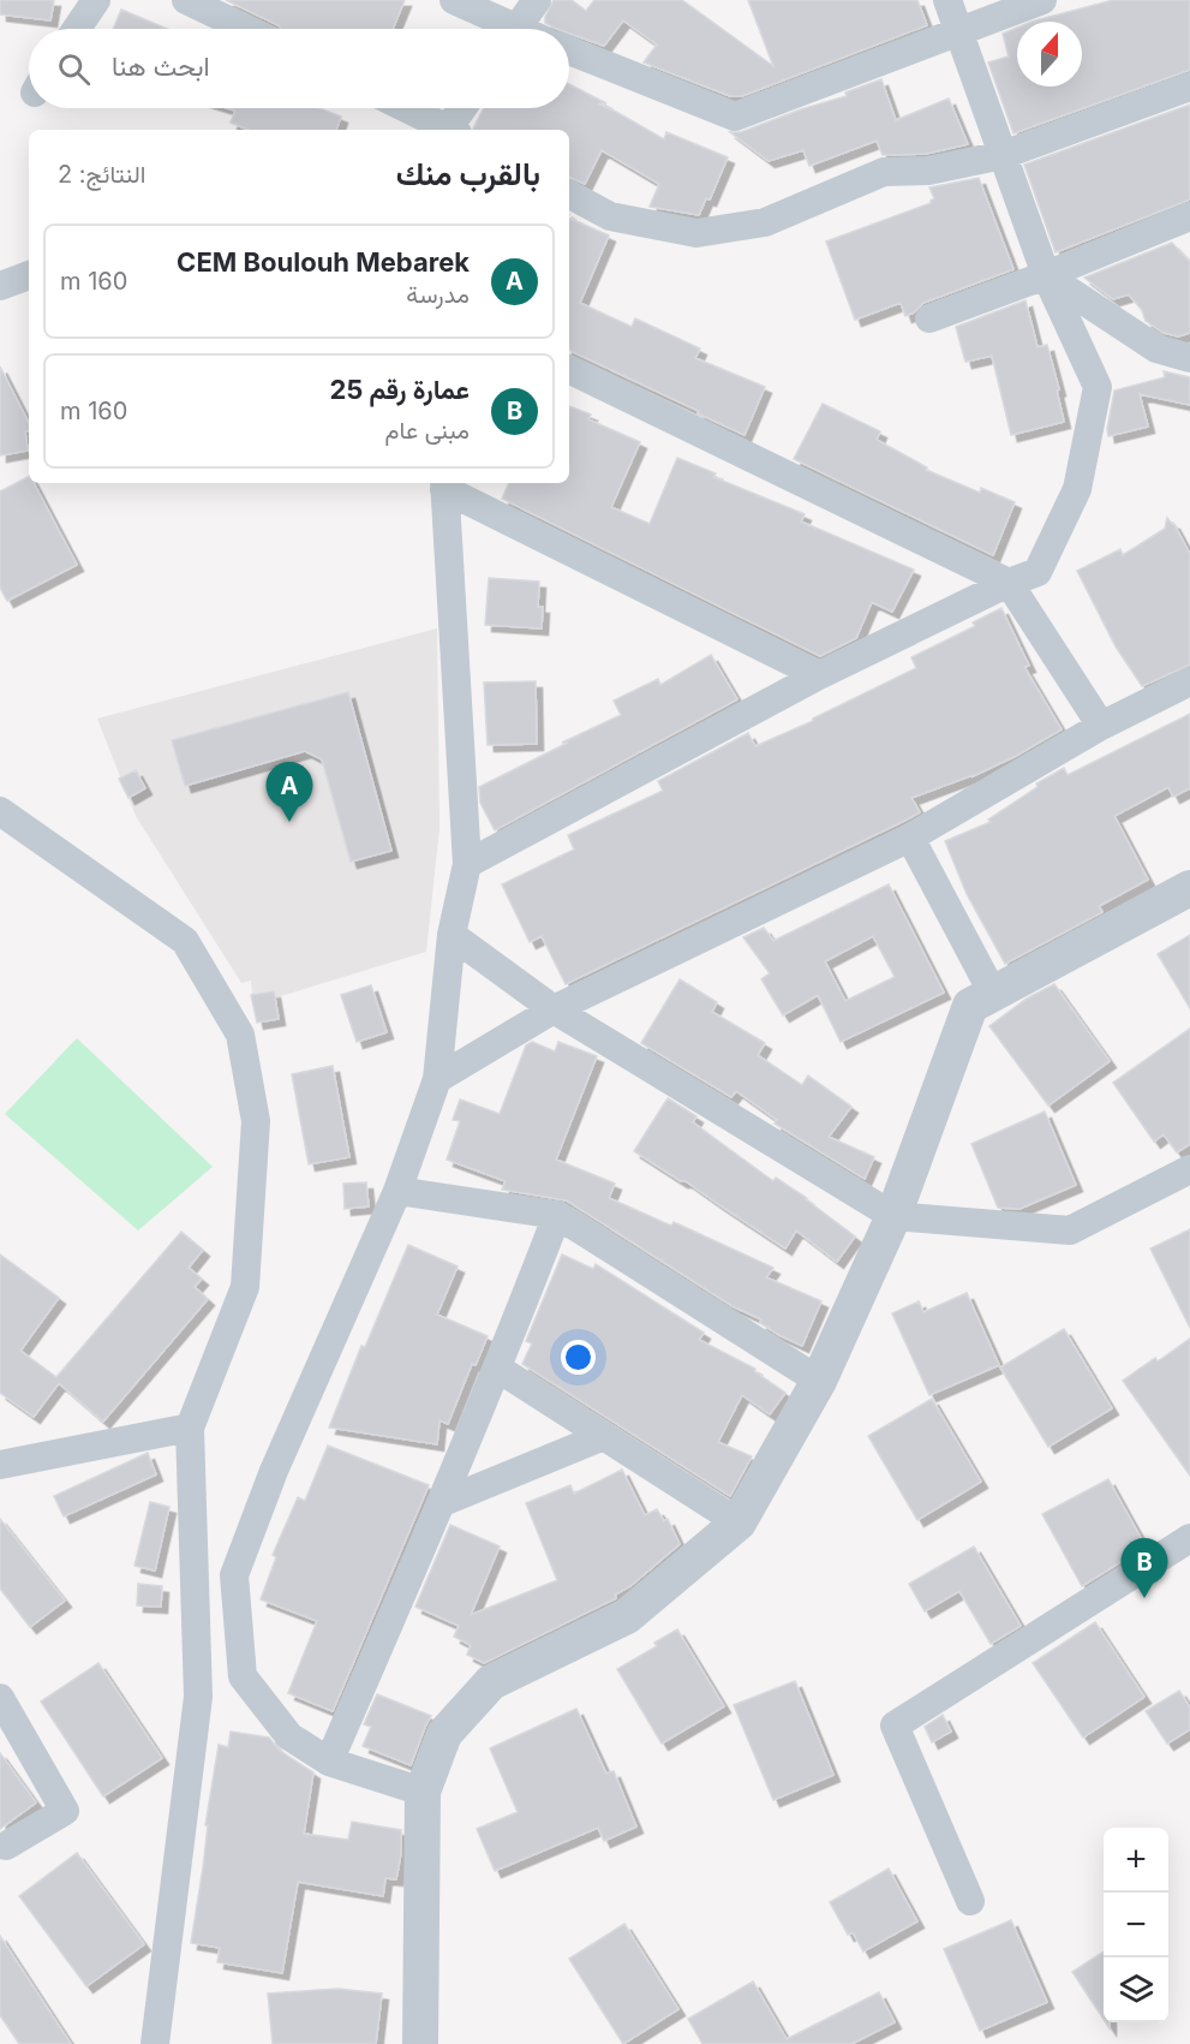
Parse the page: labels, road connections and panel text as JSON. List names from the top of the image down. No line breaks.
{"north":"top","page":{"search":"ابحث هنا","heading":["بالقرب منك","النتائج: 2"],"list":[{"mark":"A","name":"CEM Boulouh Mebarek","note":"مدرسة","value":"160 m"},{"mark":"B","name":"عمارة رقم 25","note":"مبنى عام","value":"160 m"}],"pins":["A","B"],"map_buttons":["+","−"]}}
